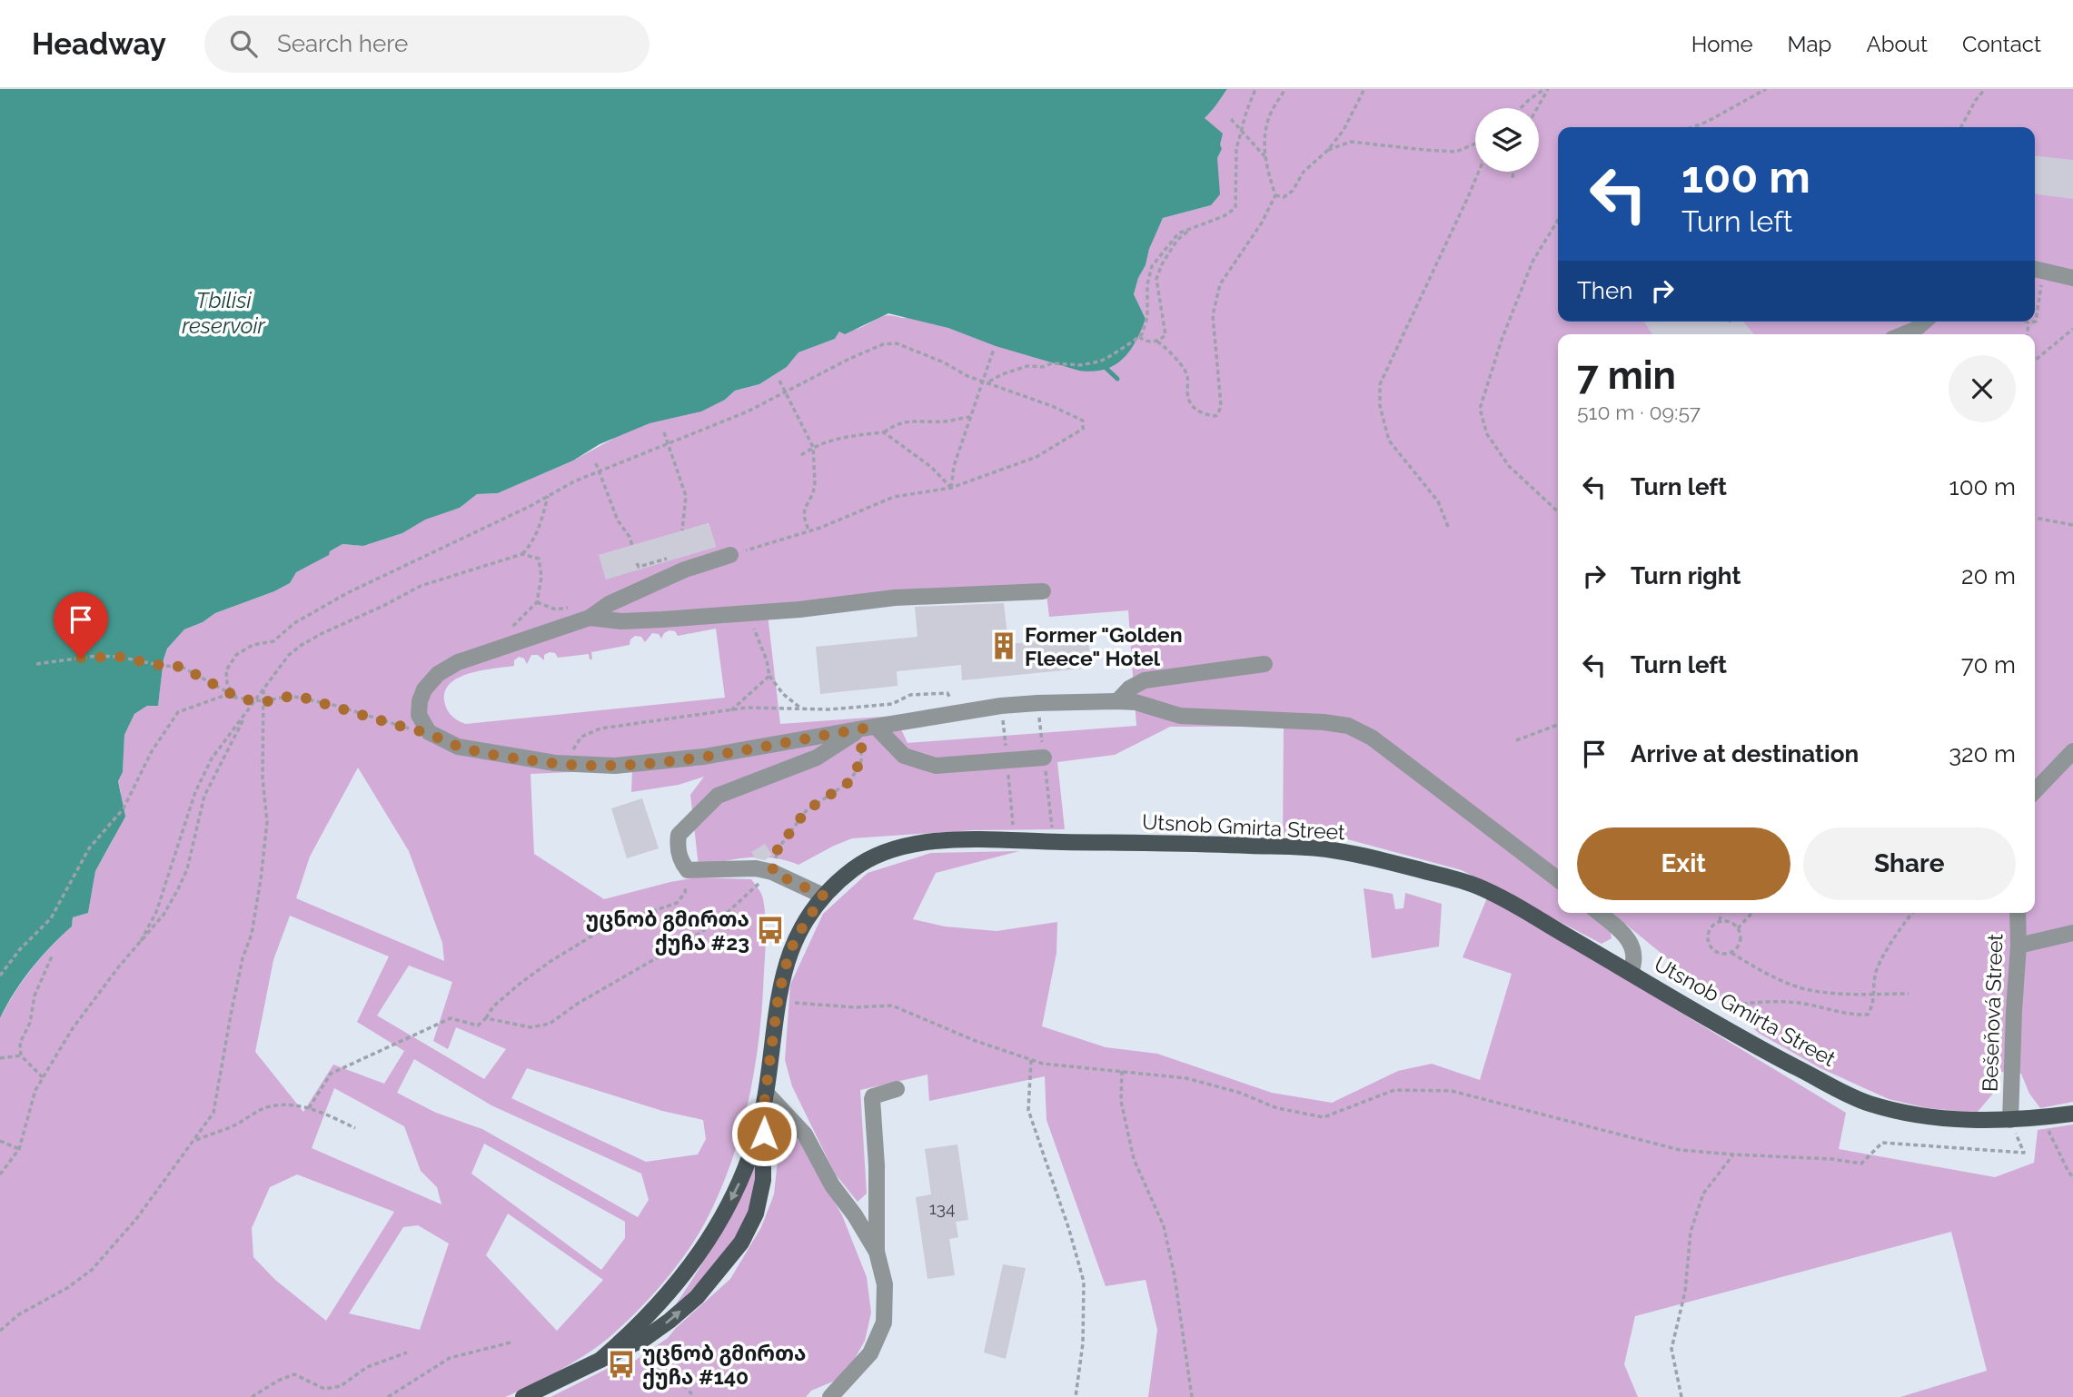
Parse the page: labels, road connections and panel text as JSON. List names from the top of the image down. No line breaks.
{"streets":{"main road":["Utsnob Gmirta Street"],"street":["Bešeňová Street"]},"crossings":[["Utsnob Gmirta Street","Bešeňová Street"]],"water":["Tbilisi reservoir"],"places":{"building":["Former \"Golden Fleece\" Hotel"],"bus stop":["უცნობ გმირთა ქუჩა #23","უცნობ გმირთა ქუჩა #140"]},"house_numbers":["134"],"page":{"header":"Headway","search":"Search here","nav":["Home","Map","About","Contact"],"turn":["100 m","Turn left"],"then":"Then","heading":["7 min","510 m · 09:57"],"list":[{"name":"Turn left","value":"100 m"},{"name":"Turn right","value":"20 m"},{"name":"Turn left","value":"70 m"},{"name":"Arrive at destination","value":"320 m"}],"buttons":["Exit","Share"]}}
